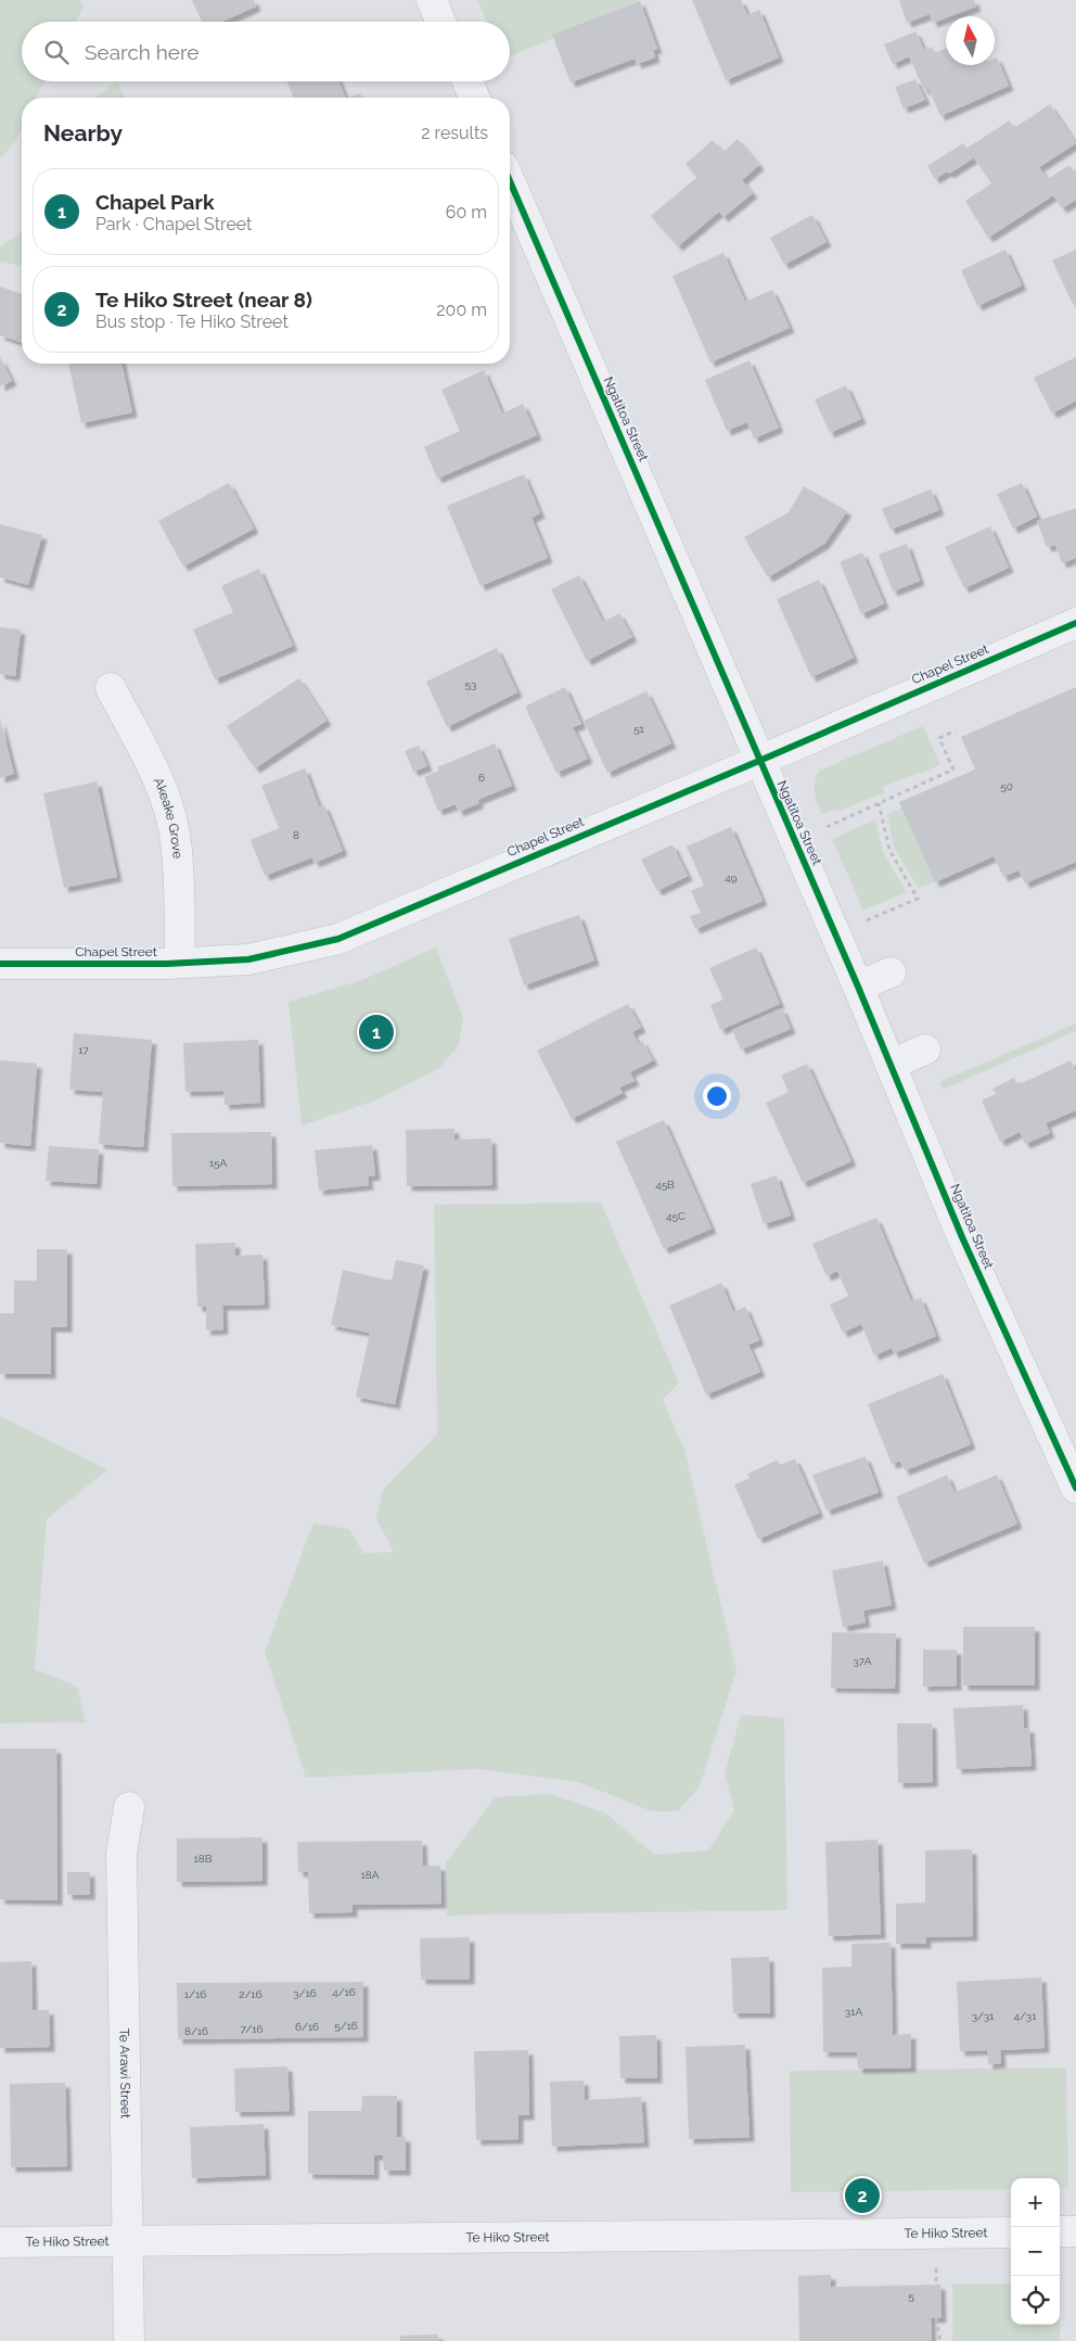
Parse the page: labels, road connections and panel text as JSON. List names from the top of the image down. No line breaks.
{"streets":{"street":["Ngatitoa Street","Chapel Street","Akeake Grove","Te Arawi Street","Te Hiko Street"]},"crossings":[["Ngatitoa Street","Chapel Street"],["Chapel Street","Akeake Grove"],["Te Arawi Street","Te Hiko Street"]],"house_numbers":["53","51","6","50","8","49","17","15A","45B","45C","37A","18B","18A","4/16","3/16","1/16","2/16","31A","3/31","4/31","5/16","6/16","7/16","8/16","5"],"north":"top","page":{"search":"Search here","heading":["Nearby","2 results"],"list":[{"mark":"1","name":"Chapel Park","note":"Park · Chapel Street","value":"60 m"},{"mark":"2","name":"Te Hiko Street (near 8)","note":"Bus stop · Te Hiko Street","value":"200 m"}],"pins":["1","2"],"map_buttons":["+","−"]}}
